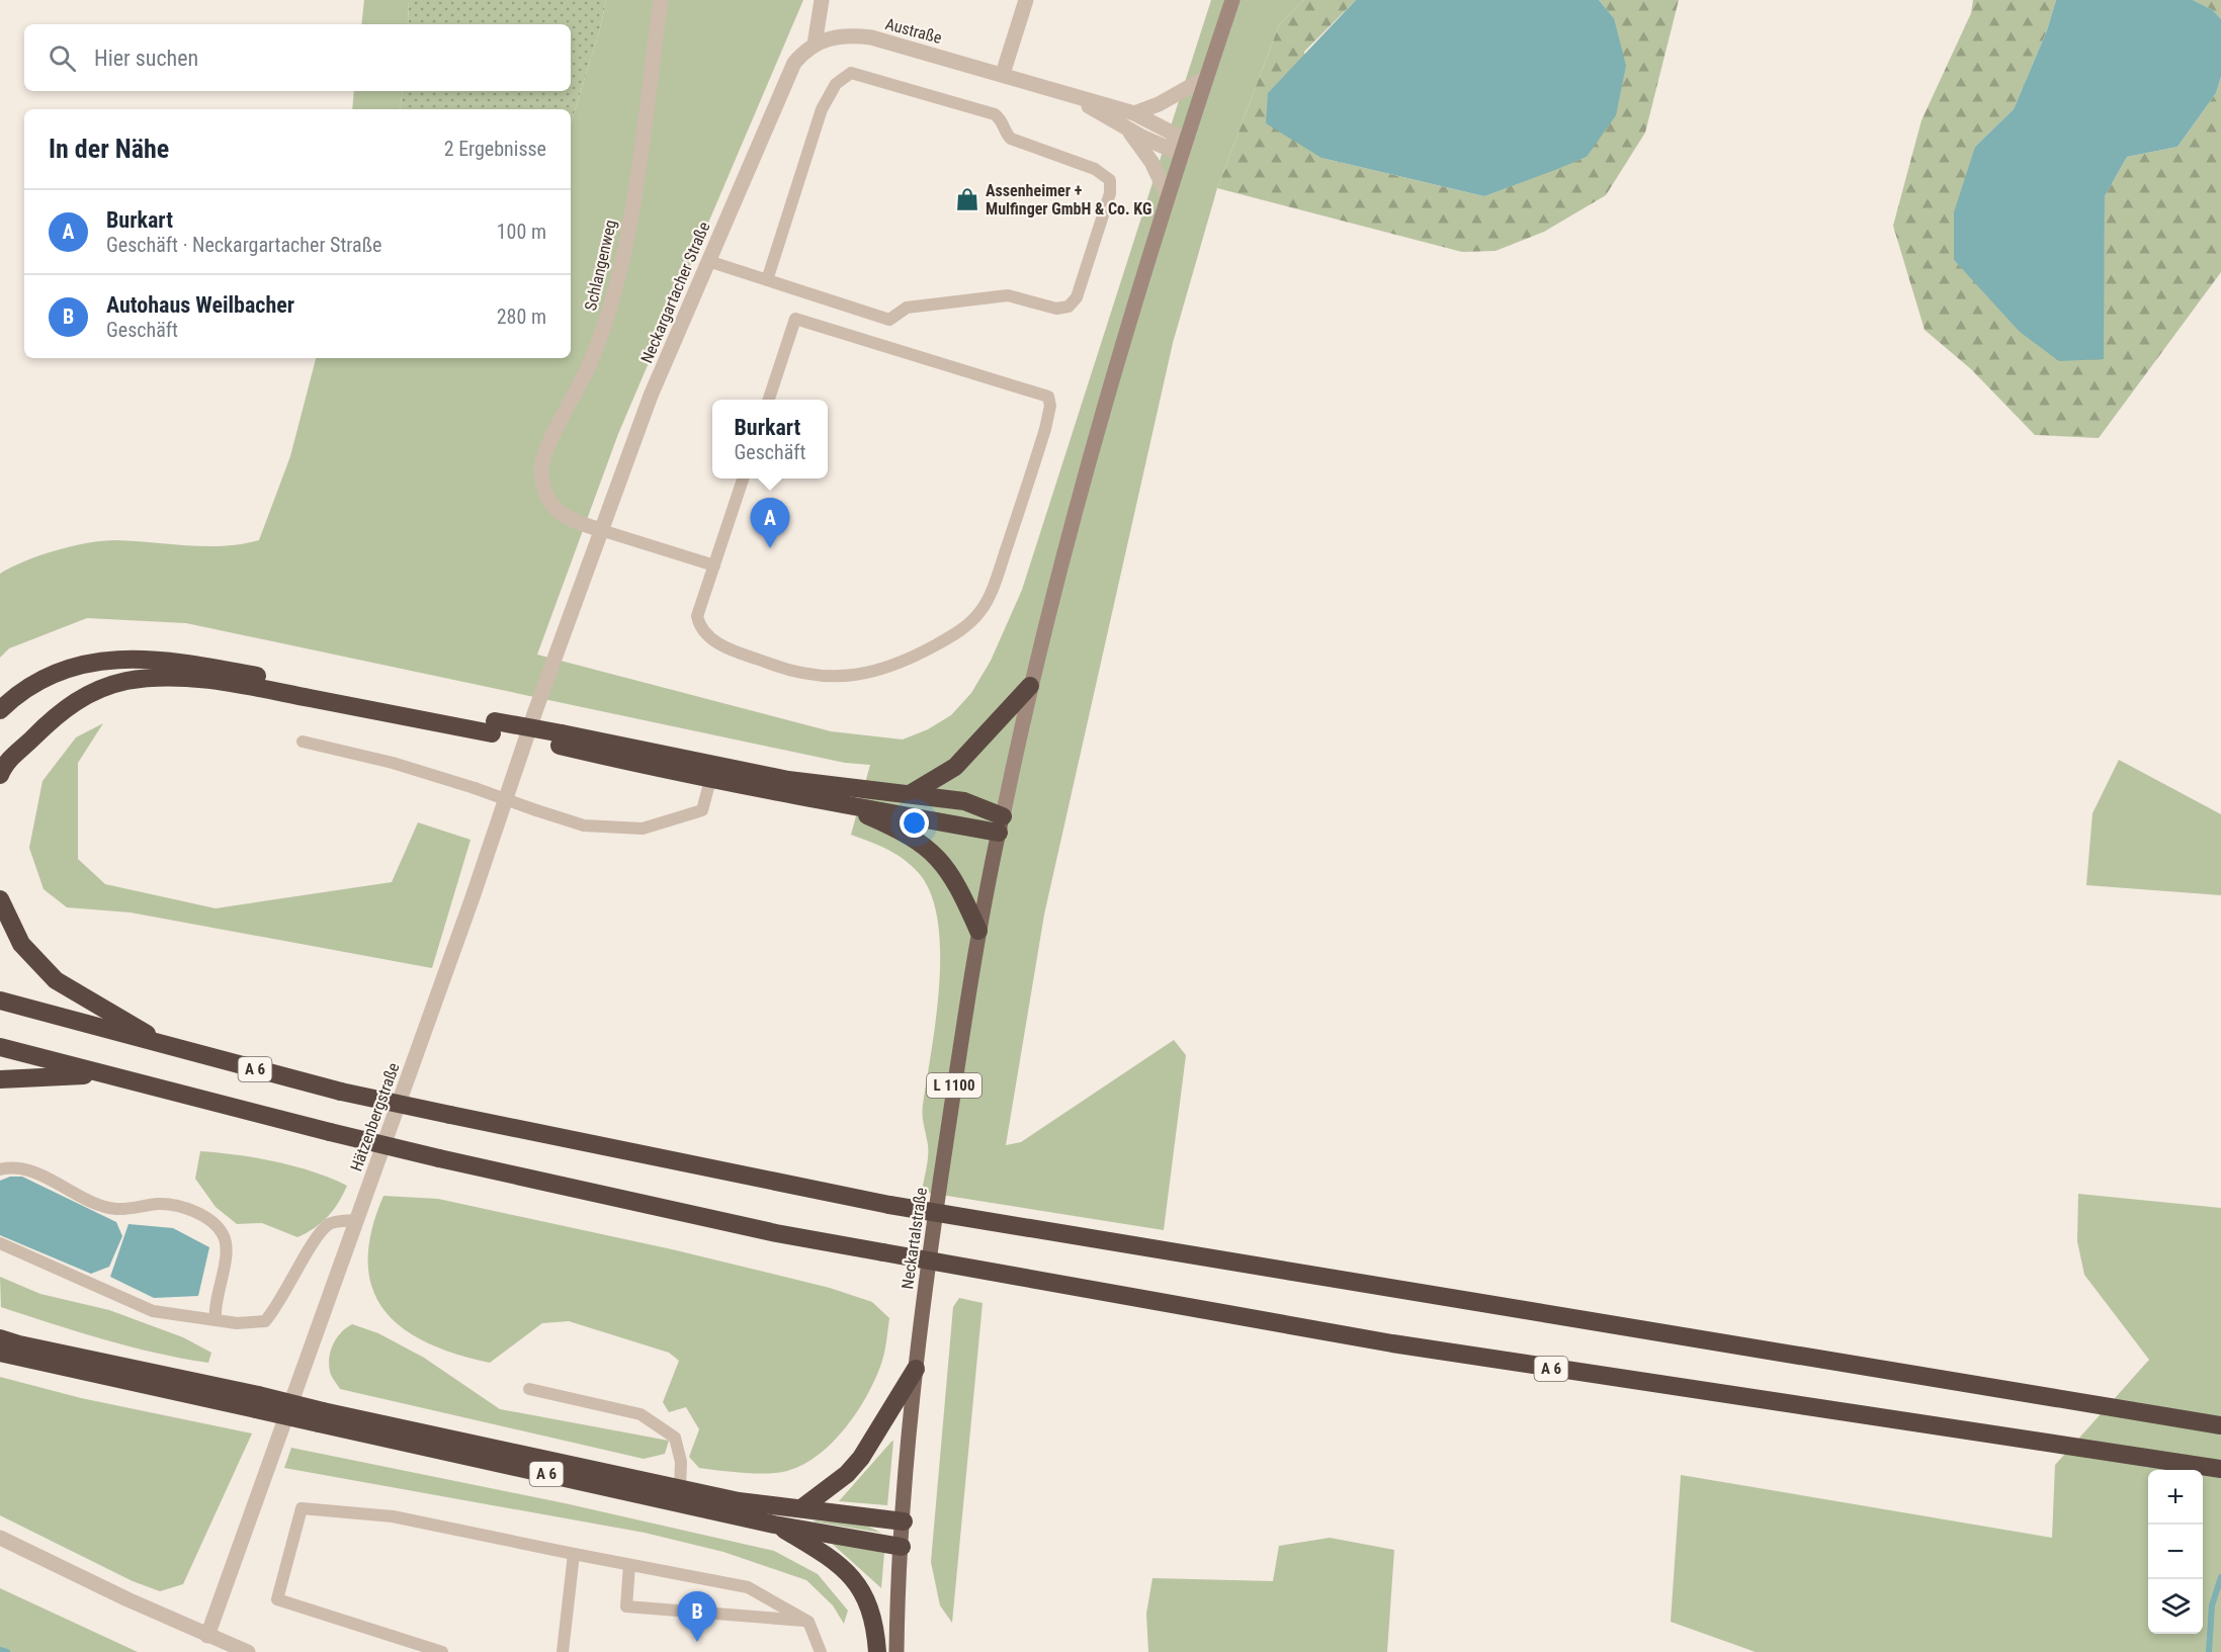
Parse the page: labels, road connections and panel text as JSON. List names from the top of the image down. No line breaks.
{"streets":{"highway":["A 6"],"main road":["L 1100","Neckartalstraße"],"street":["Austraße","Schlangenweg","Neckargartacher Straße","Hätzenbergstraße"]},"crossings":[["Austraße","Neckargartacher Straße"],["Austraße","L 1100"],["Schlangenweg","Neckargartacher Straße"],["Neckargartacher Straße","Hätzenbergstraße"],["L 1100","Neckartalstraße"]],"places":{"shop":["Assenheimer + Mulfinger GmbH & Co. KG"]},"page":{"search":"Hier suchen","heading":["In der Nähe","2 Ergebnisse"],"list":[{"mark":"A","name":"Burkart","note":"Geschäft · Neckargartacher Straße","value":"100 m"},{"mark":"B","name":"Autohaus Weilbacher","note":"Geschäft","value":"280 m"}],"popup":["Burkart","Geschäft"],"pins":["A","B"],"map_buttons":["+","−"]}}
